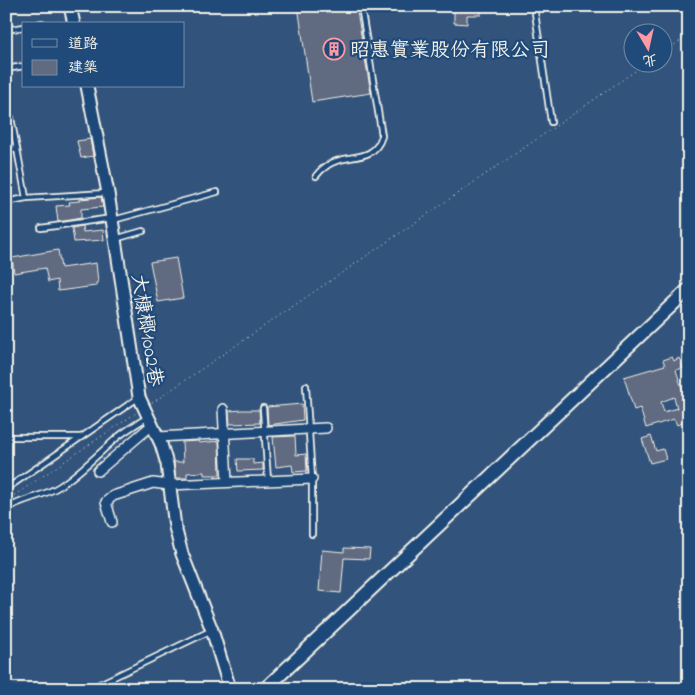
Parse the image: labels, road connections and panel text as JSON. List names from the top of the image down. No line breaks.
{"streets":{"street":["大槺榔1002巷"]},"places":{"building":["昭惠實業股份有限公司"]},"legend":["道路","建築"],"north":"bottom"}
